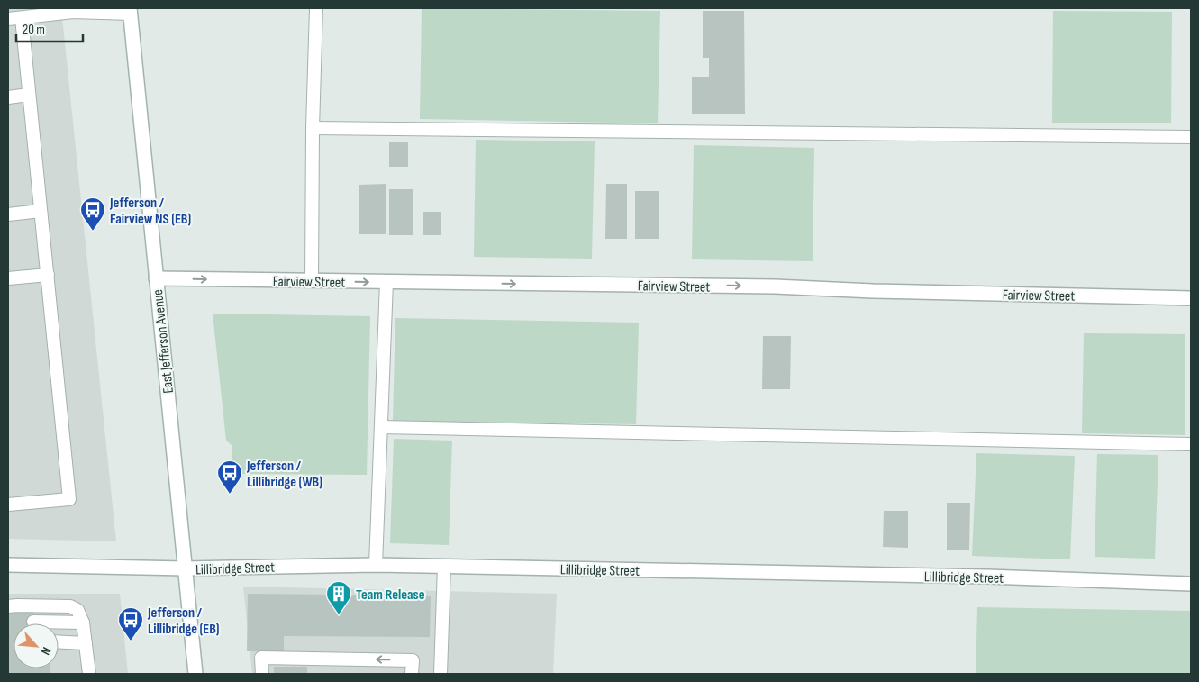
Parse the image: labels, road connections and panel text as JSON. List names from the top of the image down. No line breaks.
{"streets":{"street":["Fairview Street","East Jefferson Avenue","Lillibridge Street"]},"crossings":[["Fairview Street","East Jefferson Avenue"],["East Jefferson Avenue","Lillibridge Street"]],"one_way":["Fairview Street"],"places":{"bus stop":["Jefferson / Fairview NS (EB)","Jefferson / Lillibridge (WB)","Jefferson / Lillibridge (EB)"],"building":["Team Release"]},"scale_bar":"20 m","north":"bottom right"}
